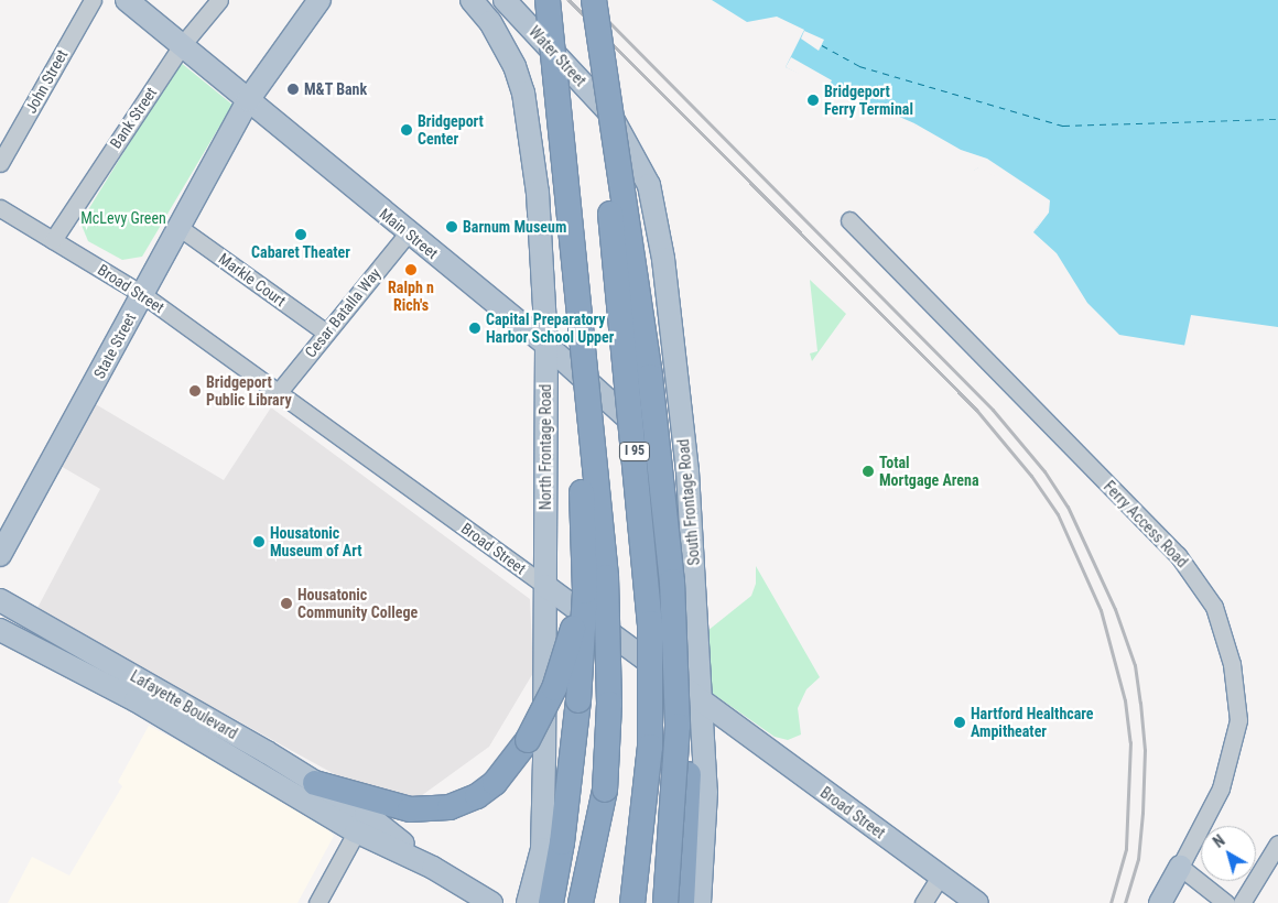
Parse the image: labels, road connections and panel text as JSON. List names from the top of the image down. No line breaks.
{"streets":{"highway":["I 95"],"main road":["Water Street","Main Street","Broad Street","State Street","North Frontage Road","South Frontage Road","Ferry Access Road","Lafayette Boulevard"],"street":["John Street","Bank Street","Markle Court","Cesar Batalla Way"]},"crossings":[["Water Street","South Frontage Road"],["Bank Street","Main Street"],["Bank Street","Broad Street"],["Main Street","Cesar Batalla Way"],["Main Street","State Street"],["Main Street","North Frontage Road"],["Main Street","South Frontage Road"],["Markle Court","Cesar Batalla Way"],["Markle Court","State Street"],["Broad Street","Cesar Batalla Way"],["Broad Street","State Street"],["Broad Street","North Frontage Road"],["Broad Street","South Frontage Road"]],"parks":["McLevy Green"],"places":["M&T Bank","Bridgeport Ferry Terminal","Bridgeport Center","Barnum Museum","Cabaret Theater","Ralph n Rich's","Capital Preparatory Harbor School Upper","Bridgeport Public Library","Total Mortgage Arena","Housatonic Museum of Art","Housatonic Community College","Hartford Healthcare Ampitheater"],"north":"top left"}
